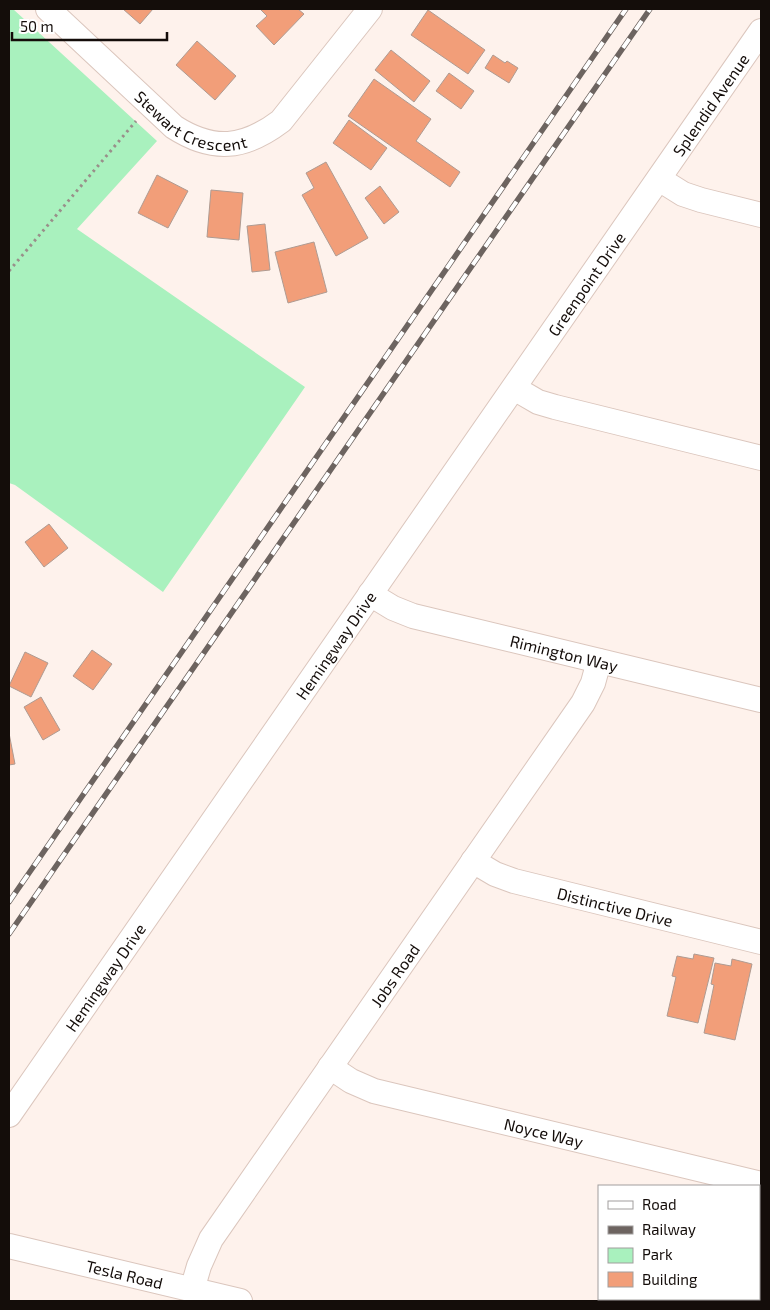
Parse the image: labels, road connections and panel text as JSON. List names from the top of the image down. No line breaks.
{"streets":{"street":["Splendid Avenue","Stewart Crescent","Greenpoint Drive","Hemingway Drive","Rimington Way","Distinctive Drive","Jobs Road","Noyce Way","Tesla Road"]},"crossings":[["Splendid Avenue","Greenpoint Drive"],["Greenpoint Drive","Hemingway Drive"],["Hemingway Drive","Rimington Way"],["Rimington Way","Jobs Road"],["Distinctive Drive","Jobs Road"],["Jobs Road","Noyce Way"],["Jobs Road","Tesla Road"]],"legend":["Road","Railway","Park","Building"],"scale_bar":"50 m"}
